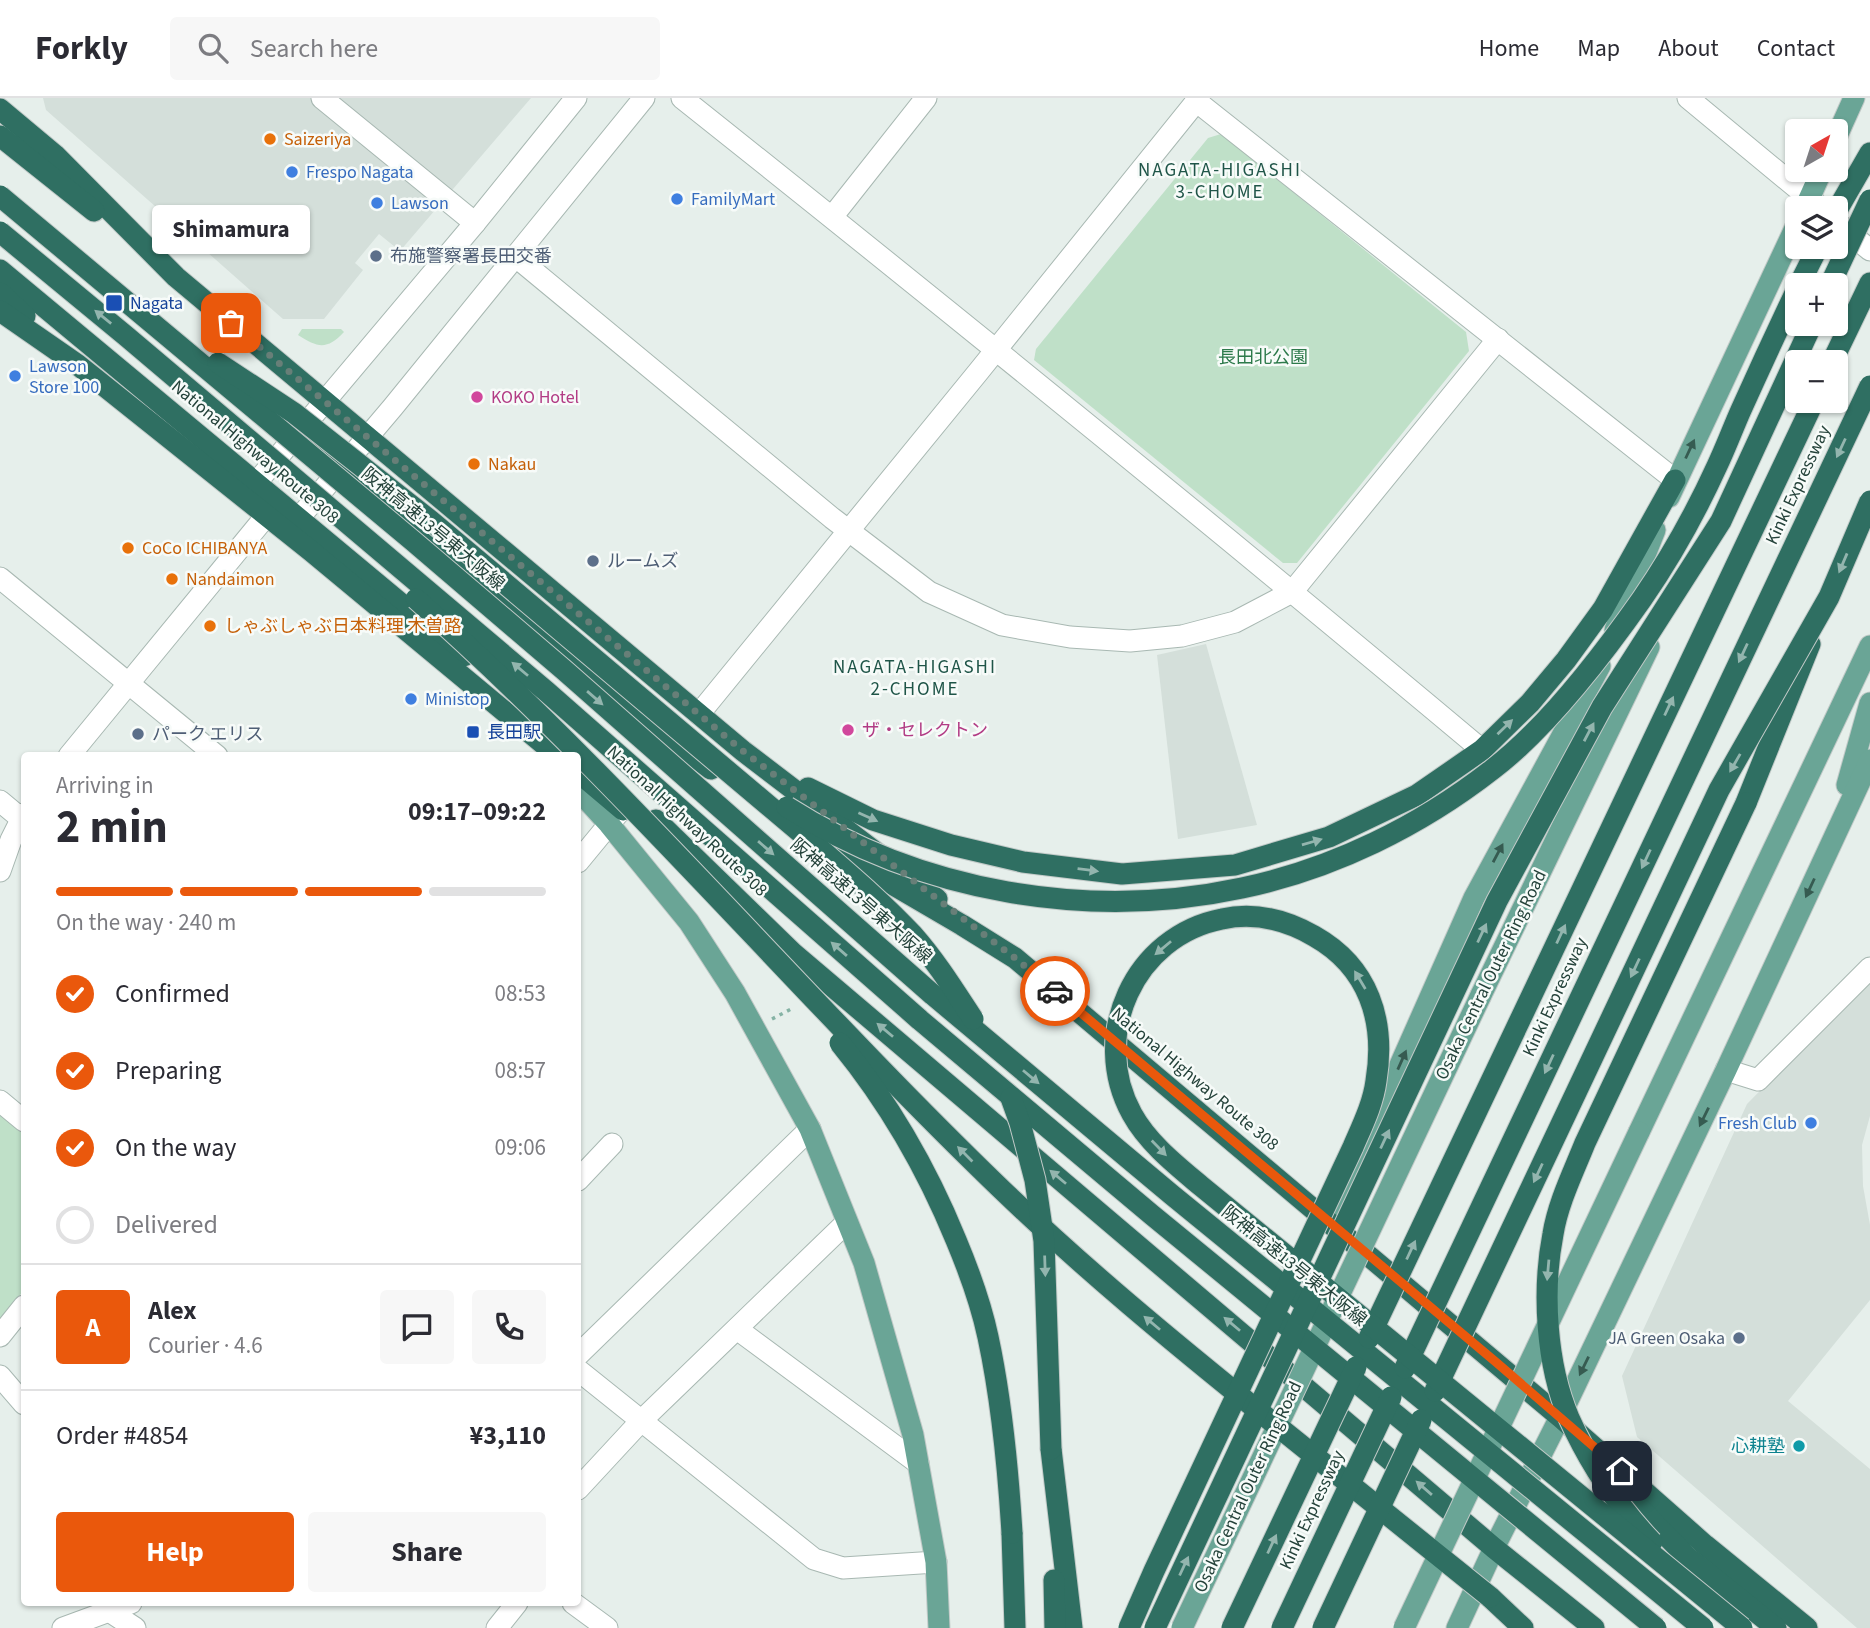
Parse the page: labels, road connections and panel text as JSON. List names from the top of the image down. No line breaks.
{"streets":{"highway":["National Highway Route 308","Kinki Expressway","阪神高速13号東大阪線"],"main road":["Osaka Central Outer Ring Road"]},"districts":["NAGATA-HIGASHI 3-CHOME","NAGATA-HIGASHI 2-CHOME"],"parks":["長田北公園"],"places":{"other":["Saizeriya","Frespo Nagata","FamilyMart","Lawson","布施警察署長田交番","Shimamura","Lawson Store 100","KOKO Hotel","Nakau","CoCo ICHIBANYA","ルームズ","Nandaimon","しゃぶしゃぶ日本料理 木曽路","Ministop","ザ・セレクトン","パーク エリス","Fresh Club","JA Green Osaka","心耕塾"],"transit":["Nagata","長田駅"]},"north":"top right","page":{"header":"Forkly","search":"Search here","nav":["Home","Map","About","Contact"],"map_buttons":["+","−"],"bubble":"Shimamura","heading":["2 min","Arriving in","09:17–09:22"],"panel":["Alex","Courier · 4.6","Order #4854","¥3,110"],"bar":"On the way · 240 m","list":[["Confirmed","08:53"],["Preparing","08:57"],["On the way","09:06"],"Delivered"],"round":"A","buttons":["Help","Share"]}}
